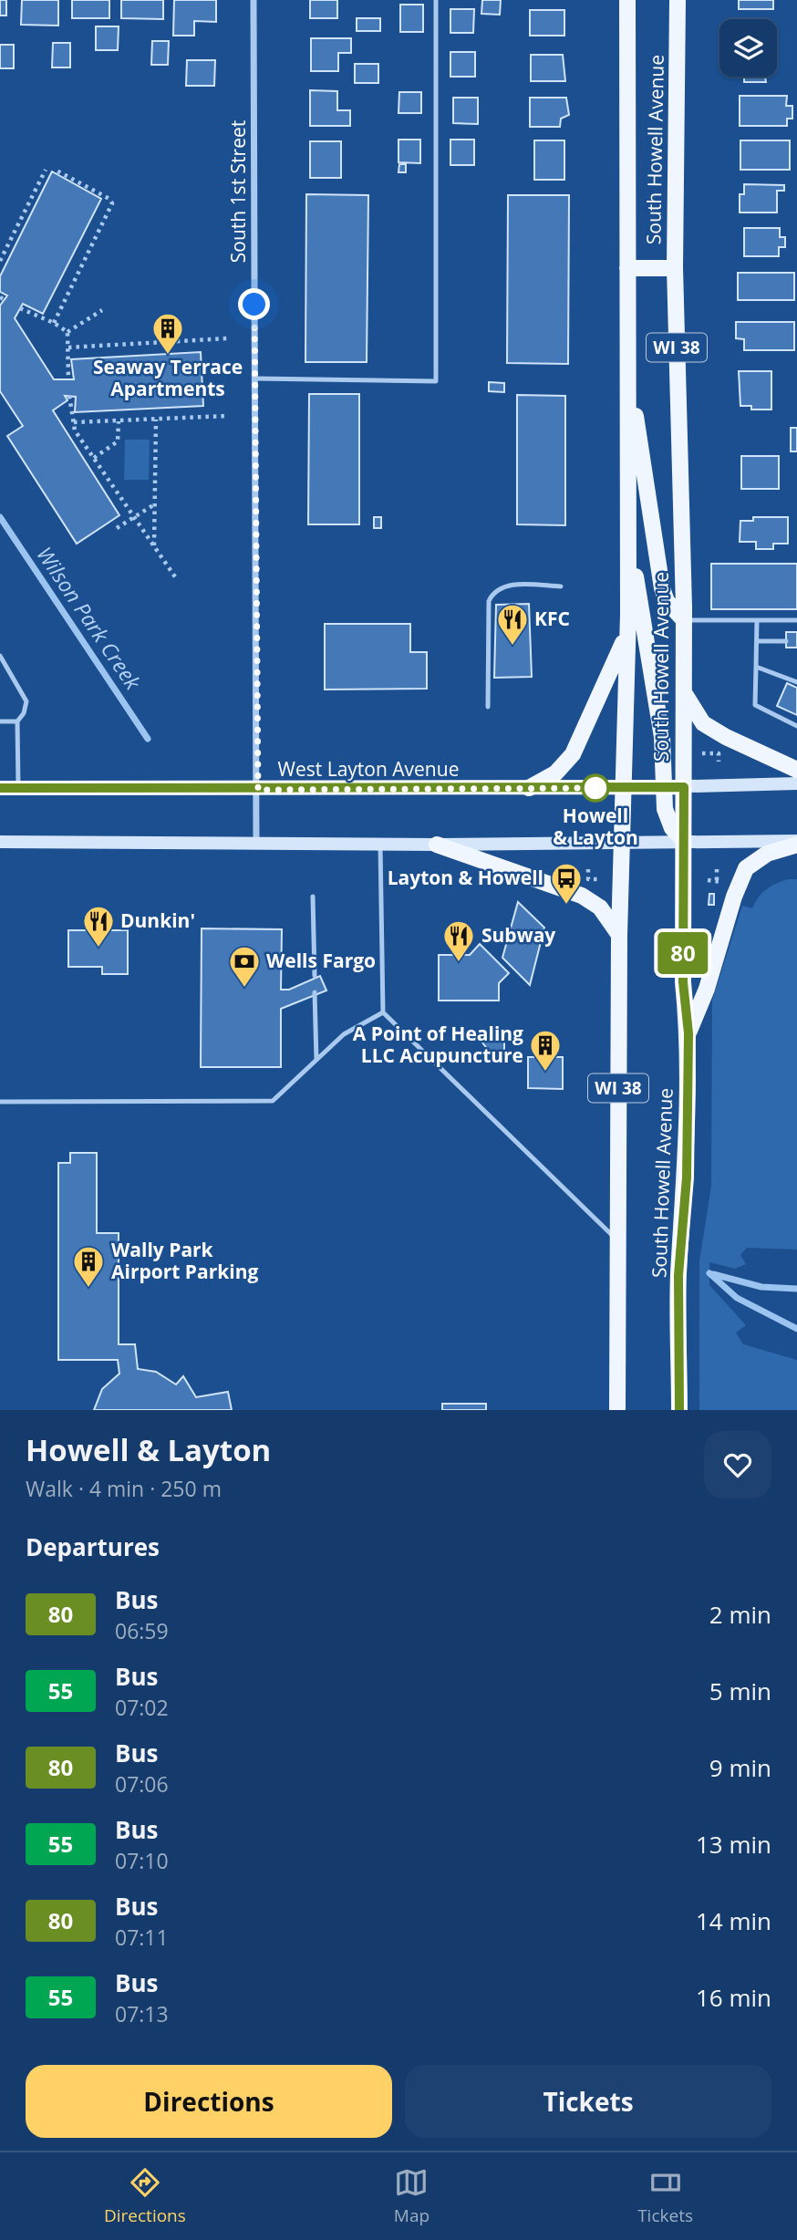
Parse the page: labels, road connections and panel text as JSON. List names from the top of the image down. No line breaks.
{"streets":{"main road":["South Howell Avenue","WI 38","West Layton Avenue"],"street":["South 1st Street"]},"crossings":[["South Howell Avenue","West Layton Avenue"],["South 1st Street","West Layton Avenue"]],"water":["Wilson Park Creek"],"places":{"building":["Seaway Terrace Apartments","A Point of Healing LLC Acupuncture","Wally Park Airport Parking"],"restaurant":["KFC","Dunkin'","Subway"],"other":["Howell & Layton"],"bus stop":["Layton & Howell"],"bank":["Wells Fargo"]},"lines":["bus line 80"],"page":{"on_map":"80","heading":[["Howell & Layton","Walk · 4 min · 250 m"],"Departures"],"list":[{"mark":"80","name":"Bus","note":"06:59","value":"2 min"},{"mark":"55","name":"Bus","note":"07:02","value":"5 min"},{"mark":"80","name":"Bus","note":"07:06","value":"9 min"},{"mark":"55","name":"Bus","note":"07:10","value":"13 min"},{"mark":"80","name":"Bus","note":"07:11","value":"14 min"},{"mark":"55","name":"Bus","note":"07:13","value":"16 min"}],"buttons":["Directions","Tickets"],"tabs":["Directions","Map","Tickets"]}}
